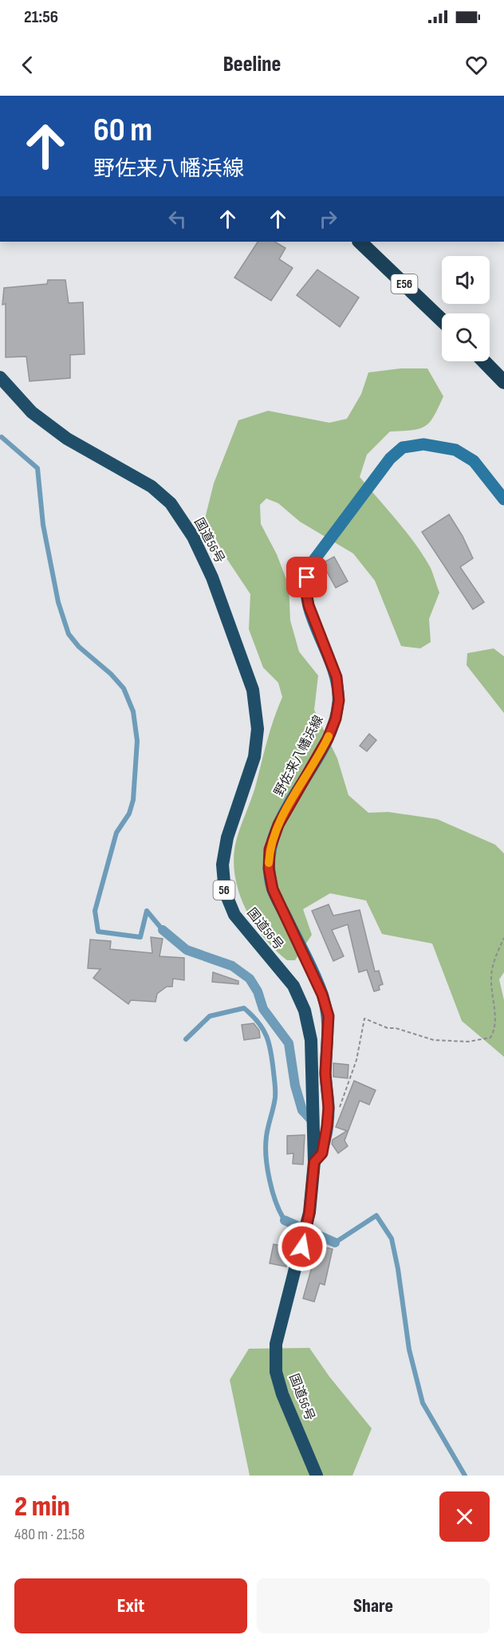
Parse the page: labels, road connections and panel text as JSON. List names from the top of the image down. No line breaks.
{"streets":{"highway":["E56","国道56号","56"],"main road":["野佐来八幡浜線"]},"crossings":[["国道56号","野佐来八幡浜線"]],"page":{"status":"21:56","header":"Beeline","turn":["60 m","野佐来八幡浜線"],"heading":["2 min","480 m · 21:58"],"buttons":["Exit","Share"]}}
